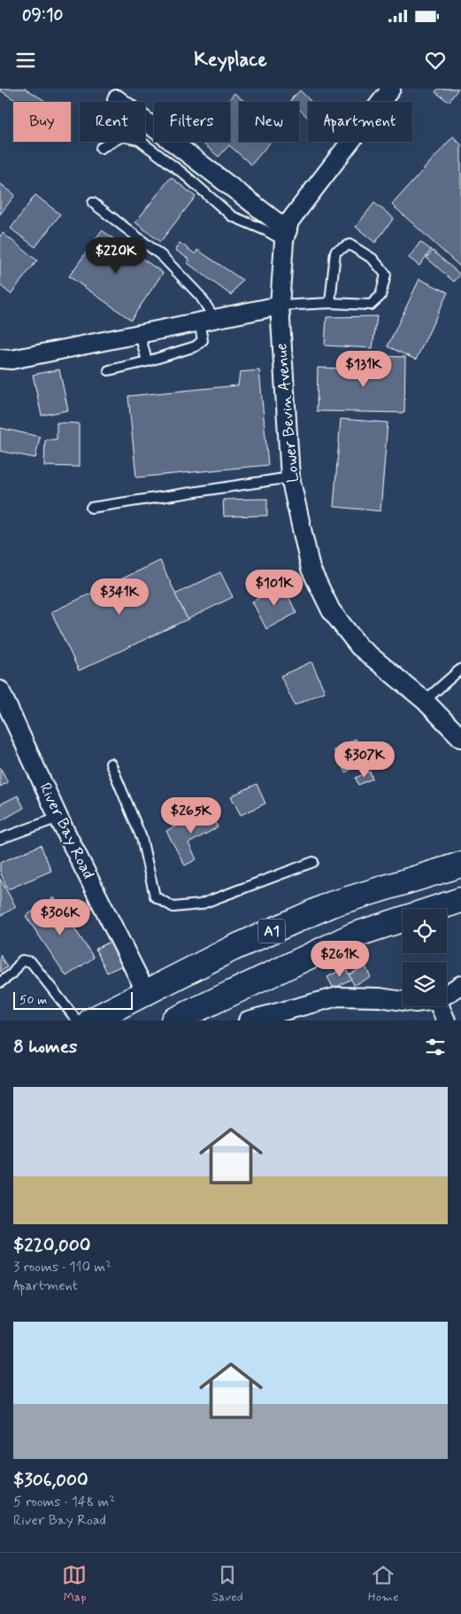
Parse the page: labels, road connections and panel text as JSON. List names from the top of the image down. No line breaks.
{"streets":{"main road":["A1"],"street":["Lower Bevin Avenue","River Bay Road"]},"crossings":[["River Bay Road","A1"]],"scale_bar":"50 m","page":{"status":"09:10","header":"Keyplace","chip":["Buy","Rent","Filters","New","Apartment"],"price":["$220K","$131K","$101K","$341K","$307K","$265K","$306K","$261K"],"scale":"50 m","heading":"8 homes","list":[{"name":"$220,000","note":"3 rooms · 110 m² · Apartment"},{"name":"$306,000","note":"5 rooms · 148 m² · River Bay Road"}],"tabs":["Map","Saved","Home"]}}
